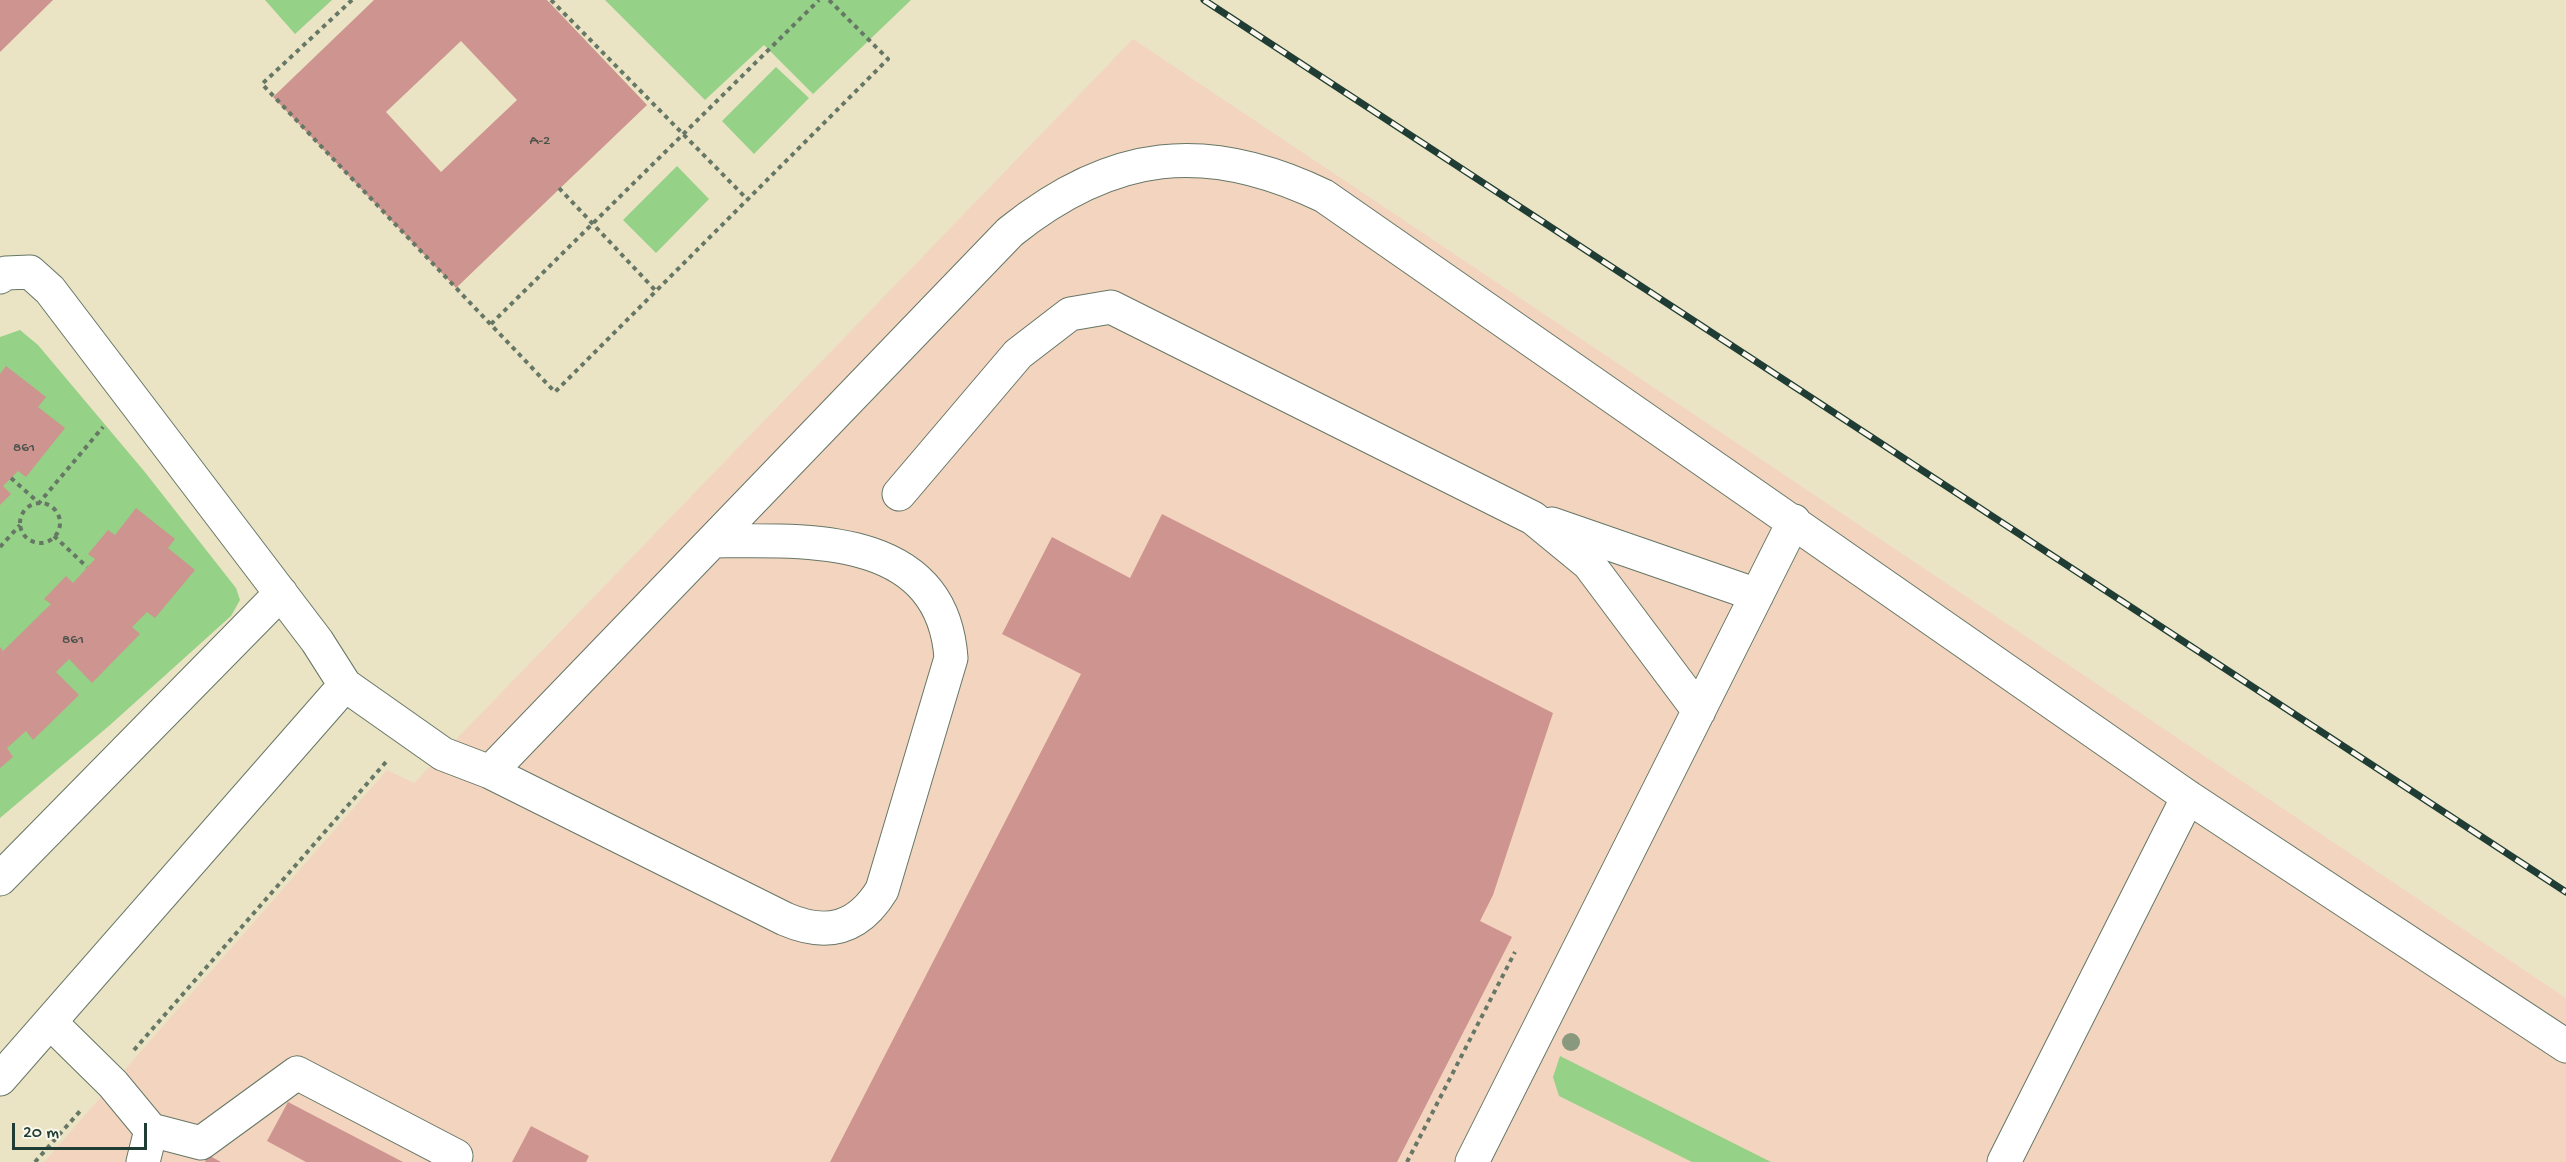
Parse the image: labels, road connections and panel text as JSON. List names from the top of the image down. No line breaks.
{"house_numbers":["A-2","861","861"],"scale_bar":"20 m"}
